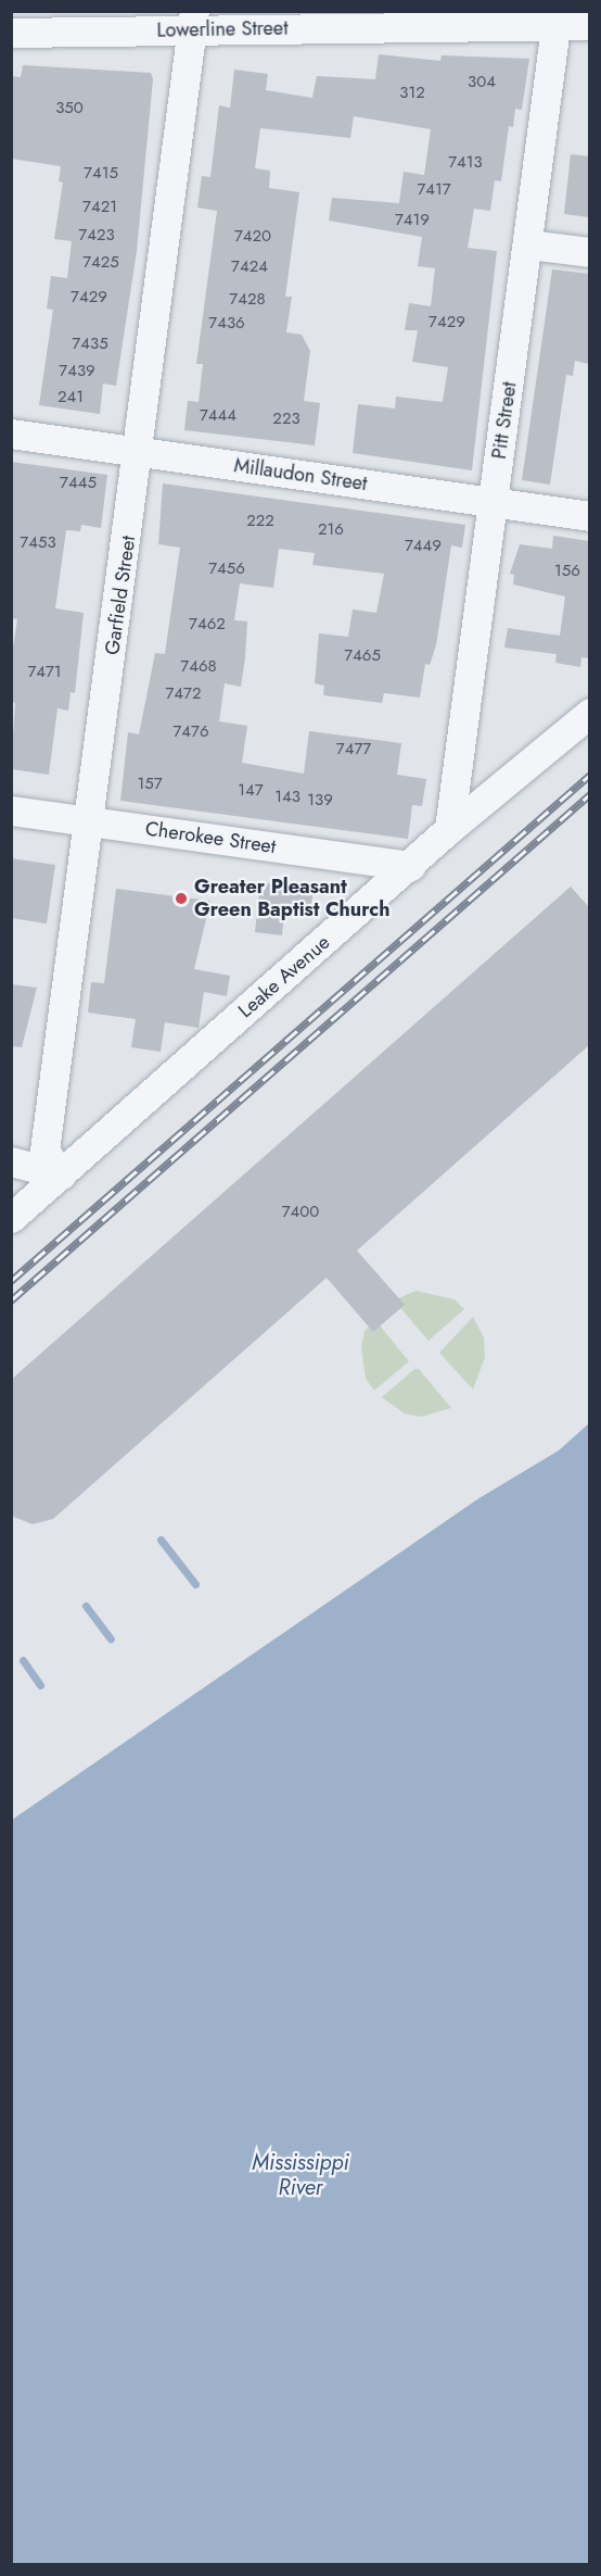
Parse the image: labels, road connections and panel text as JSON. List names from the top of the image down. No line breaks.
{"streets":{"street":["Lowerline Street","Pitt Street","Millaudon Street","Garfield Street","Cherokee Street","Leake Avenue"]},"crossings":[["Lowerline Street","Pitt Street"],["Lowerline Street","Garfield Street"],["Pitt Street","Millaudon Street"],["Pitt Street","Leake Avenue"],["Millaudon Street","Garfield Street"],["Garfield Street","Cherokee Street"],["Garfield Street","Leake Avenue"],["Cherokee Street","Leake Avenue"]],"water":["Mississippi River"],"places":["Greater Pleasant Green Baptist Church"],"house_numbers":["304","312","350","7413","7415","7417","7421","7419","7423","7420","7425","7424","7429","7428","7429","7436","7435","7439","241","7444","223","7445","222","216","7453","7449","7456","156","7462","7465","7468","7471","7472","7476","7477","157","147","143","139","7400"]}
